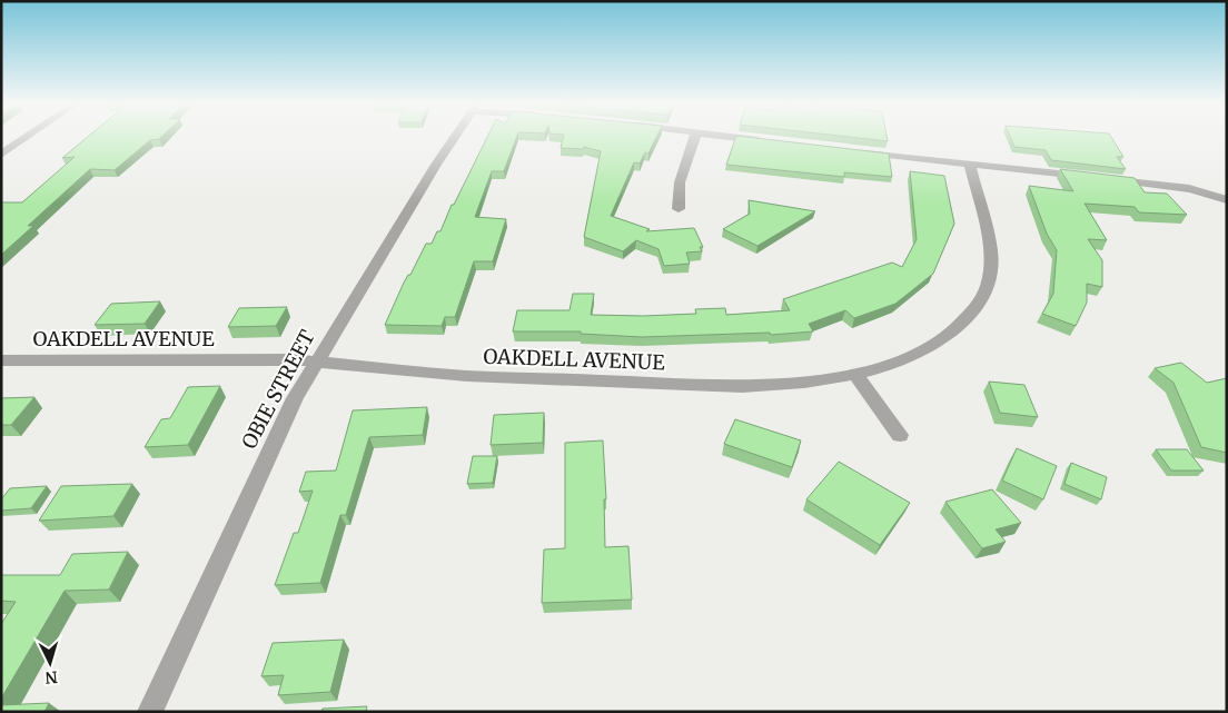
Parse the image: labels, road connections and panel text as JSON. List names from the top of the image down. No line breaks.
{"streets":{"street":["OAKDELL AVENUE","OBIE STREET"]},"crossings":[["OAKDELL AVENUE","OBIE STREET"]],"north":"bottom"}
